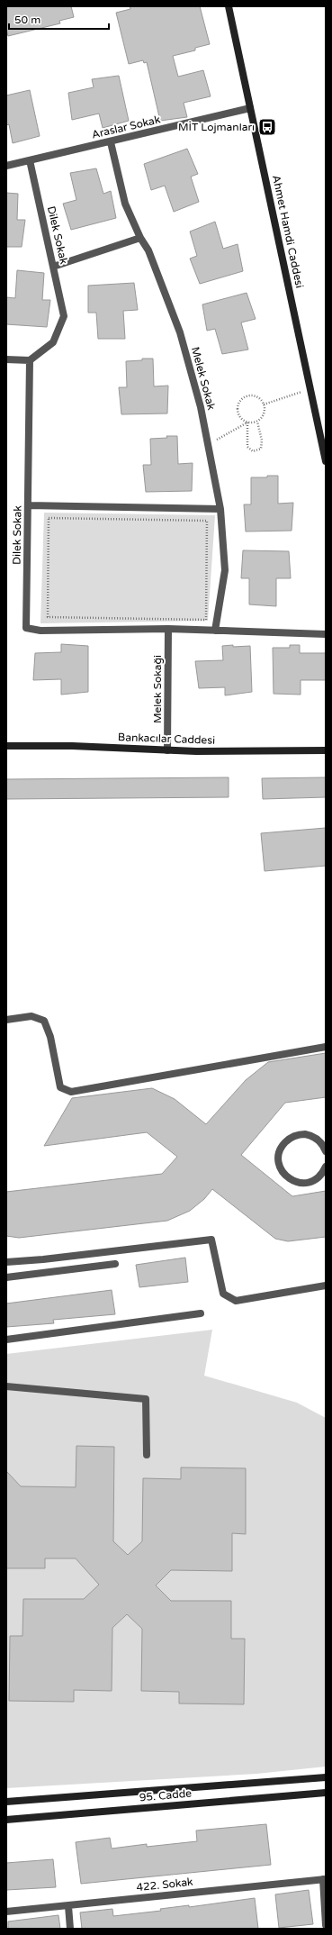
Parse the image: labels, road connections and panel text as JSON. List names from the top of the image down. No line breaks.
{"streets":{"main road":["Ahmet Hamdi Caddesi","Bankacılar Caddesi","95. Cadde"],"street":["Araslar Sokak","Dilek Sokak","Melek Sokak","Melek Sokaği","422. Sokak"]},"crossings":[["Araslar Sokak","Ahmet Hamdi Caddesi"],["Araslar Sokak","Dilek Sokak"],["Araslar Sokak","Melek Sokak"],["Dilek Sokak","Melek Sokak"],["Dilek Sokak","Melek Sokaği"],["Melek Sokaği","Bankacılar Caddesi"]],"places":{"bus stop":["MİT Lojmanları"]},"scale_bar":"50 m"}
